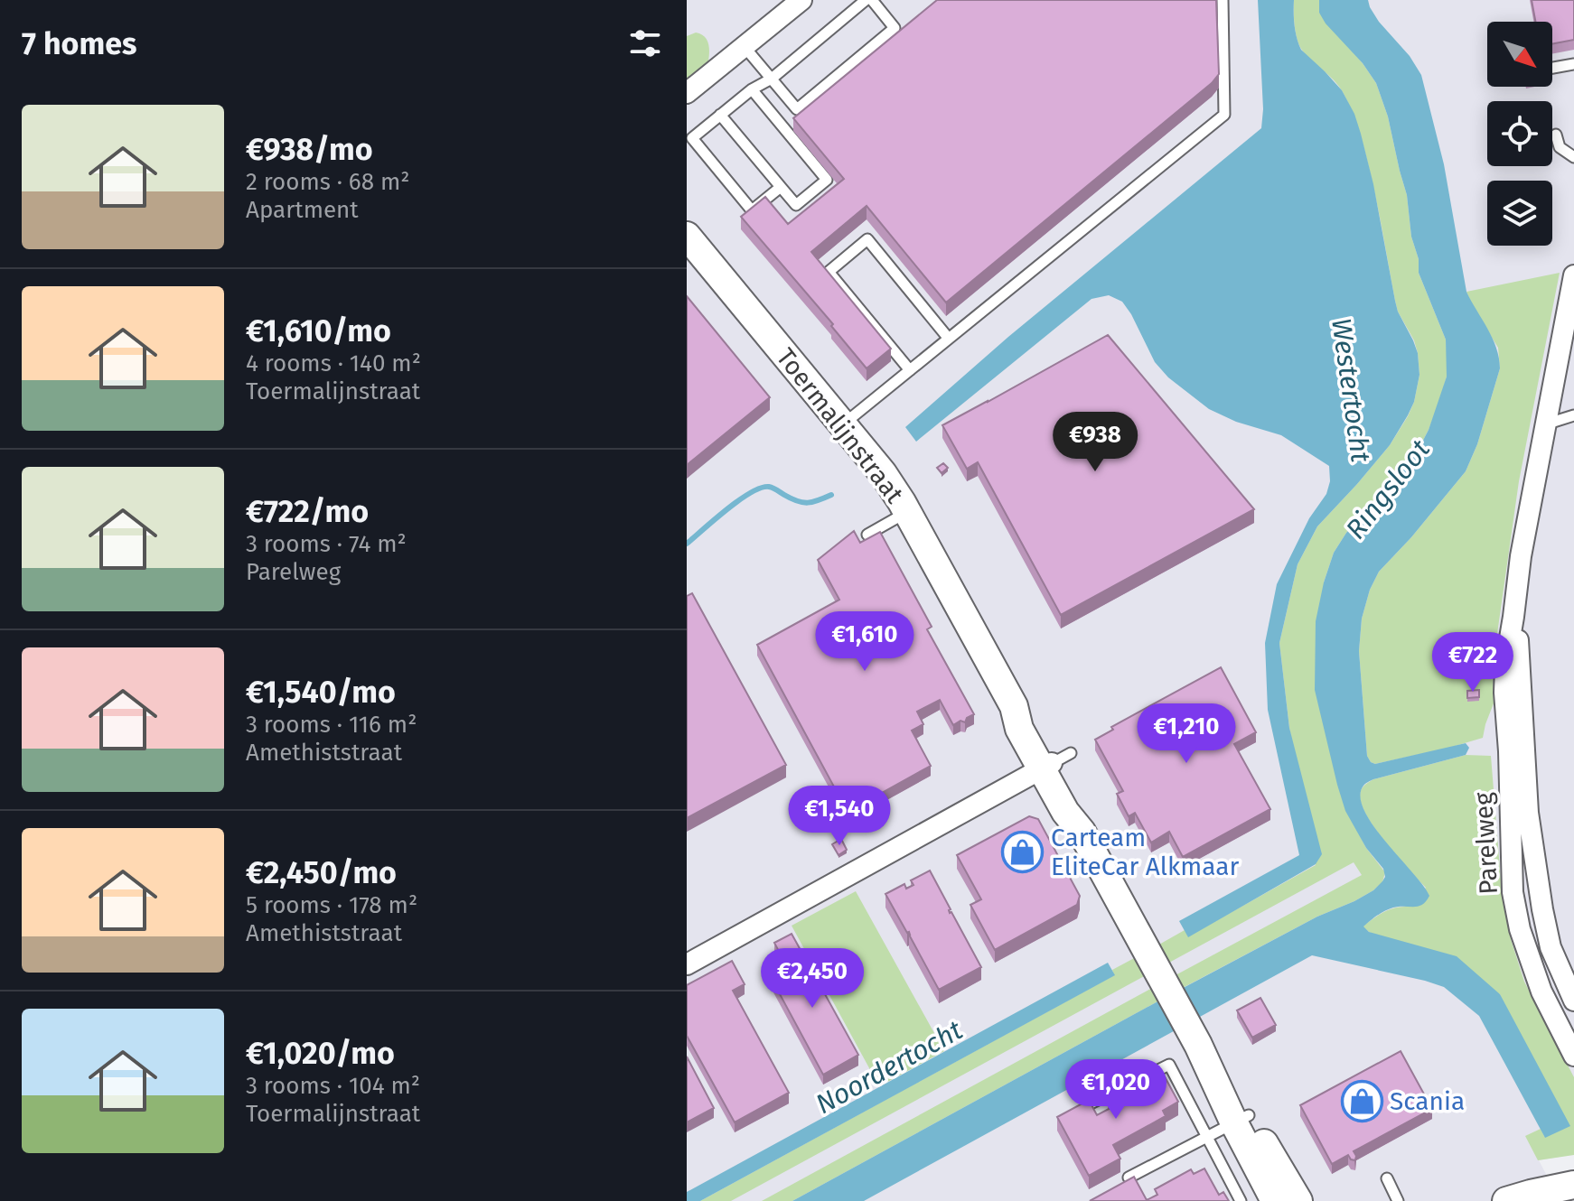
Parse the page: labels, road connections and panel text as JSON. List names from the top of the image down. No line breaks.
{"streets":{"street":["Toermalijnstraat","Parelweg"]},"water":["Westertocht","Ringsloot","Noordertocht"],"places":{"shop":["Carteam EliteCar Alkmaar","Scania"]},"north":"bottom right","page":{"heading":"7 homes","list":[{"name":"€938/mo","note":"2 rooms · 68 m² · Apartment"},{"name":"€1,610/mo","note":"4 rooms · 140 m² · Toermalijnstraat"},{"name":"€722/mo","note":"3 rooms · 74 m² · Parelweg"},{"name":"€1,540/mo","note":"3 rooms · 116 m² · Amethiststraat"},{"name":"€2,450/mo","note":"5 rooms · 178 m² · Amethiststraat"},{"name":"€1,020/mo","note":"3 rooms · 104 m² · Toermalijnstraat"}],"price":["€938","€1,610","€722","€1,210","€1,540","€2,450","€1,020"]}}
